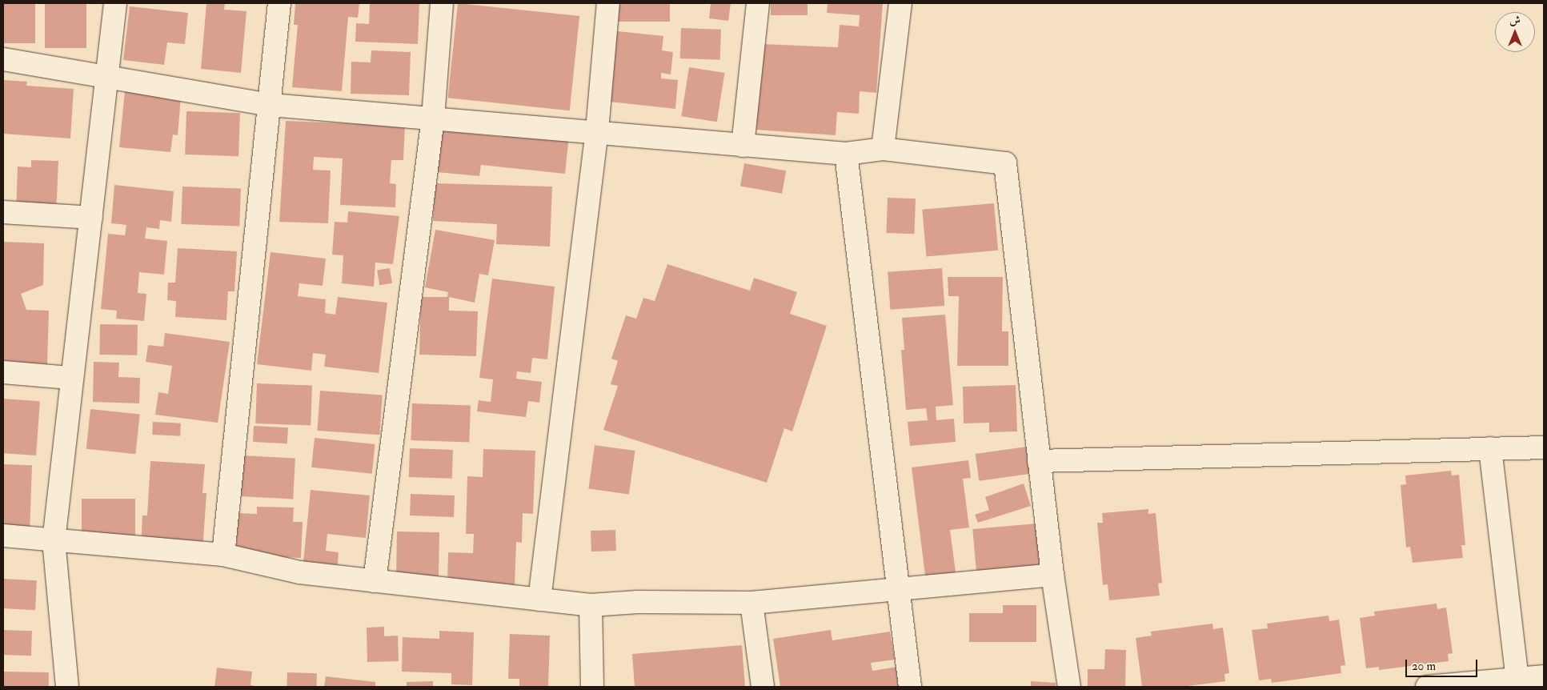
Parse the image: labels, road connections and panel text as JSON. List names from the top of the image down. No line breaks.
{"scale_bar":"20 m","north":"top"}
